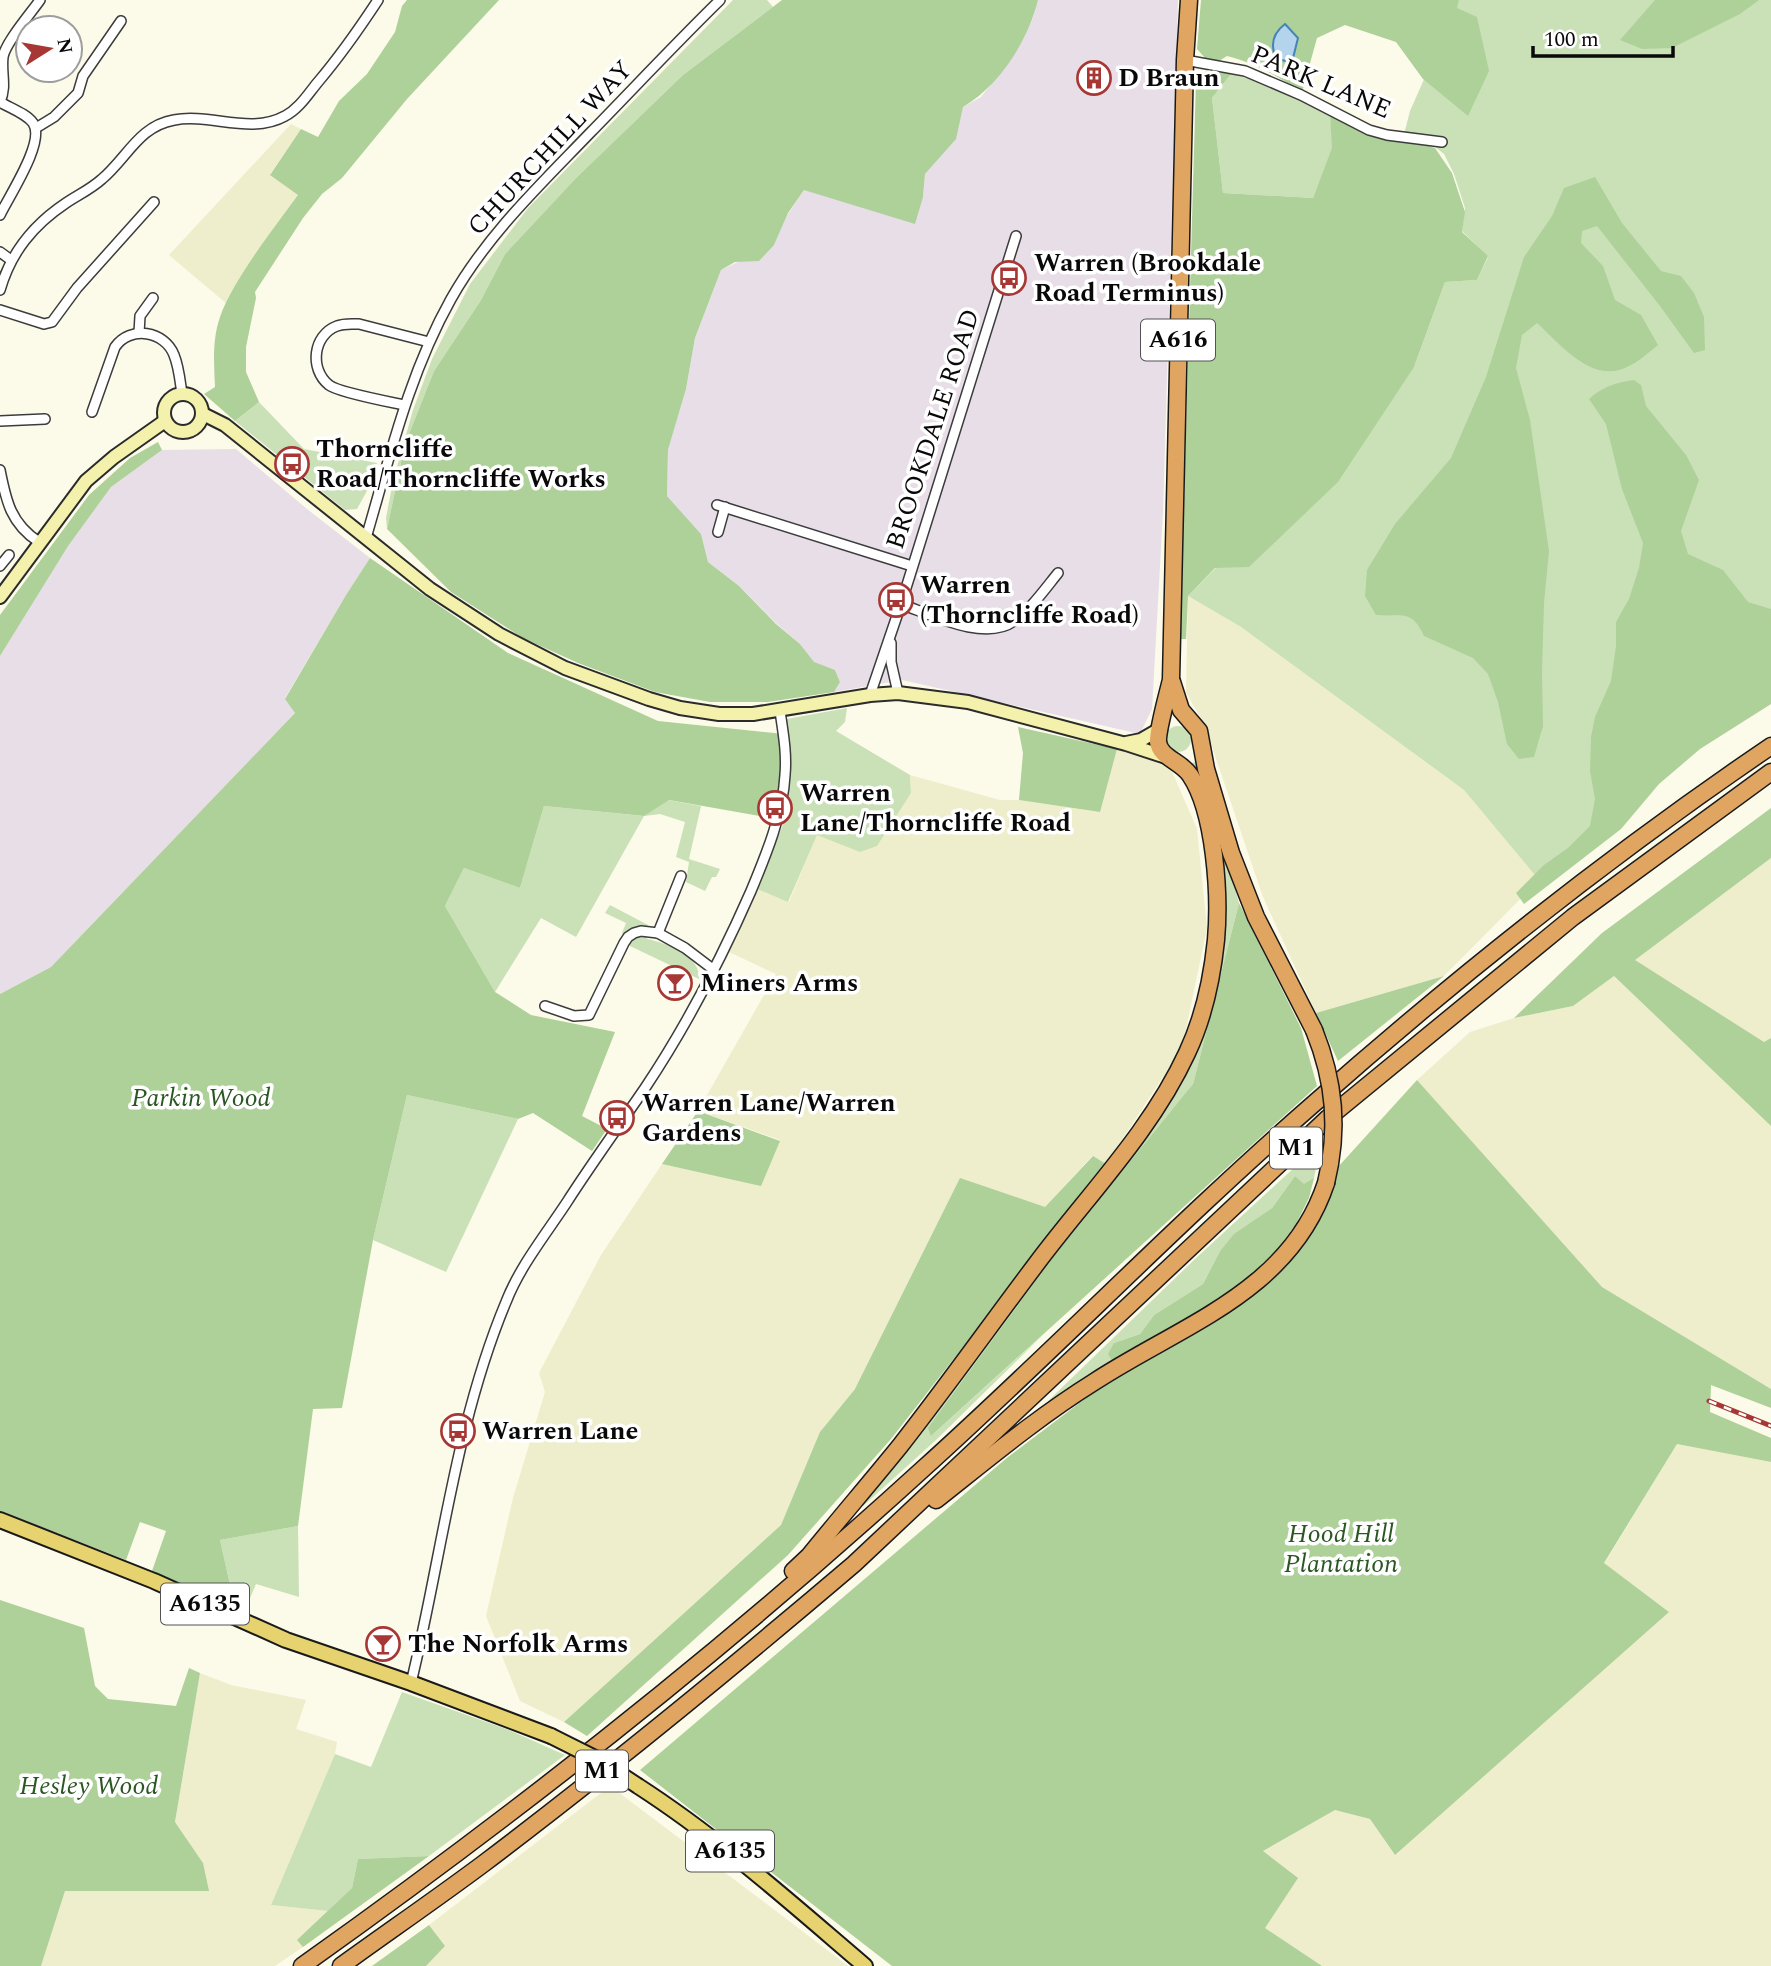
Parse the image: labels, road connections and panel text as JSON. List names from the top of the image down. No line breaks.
{"streets":{"highway":["A616","M1"],"main road":["A6135"],"street":["PARK LANE","CHURCHILL WAY","BROOKDALE ROAD"]},"crossings":[["PARK LANE","A616"],["A616","M1"]],"parks":["Parkin Wood","Hood Hill Plantation","Hesley Wood"],"places":{"building":["D Braun"],"bus stop":["Warren (Brookdale Road Terminus)","Thorncliffe Road/Thorncliffe Works","Warren (Thorncliffe Road)","Warren Lane/Thorncliffe Road","Warren Lane/Warren Gardens","Warren Lane"],"bar":["Miners Arms","The Norfolk Arms"]},"scale_bar":"100 m","north":"right"}
